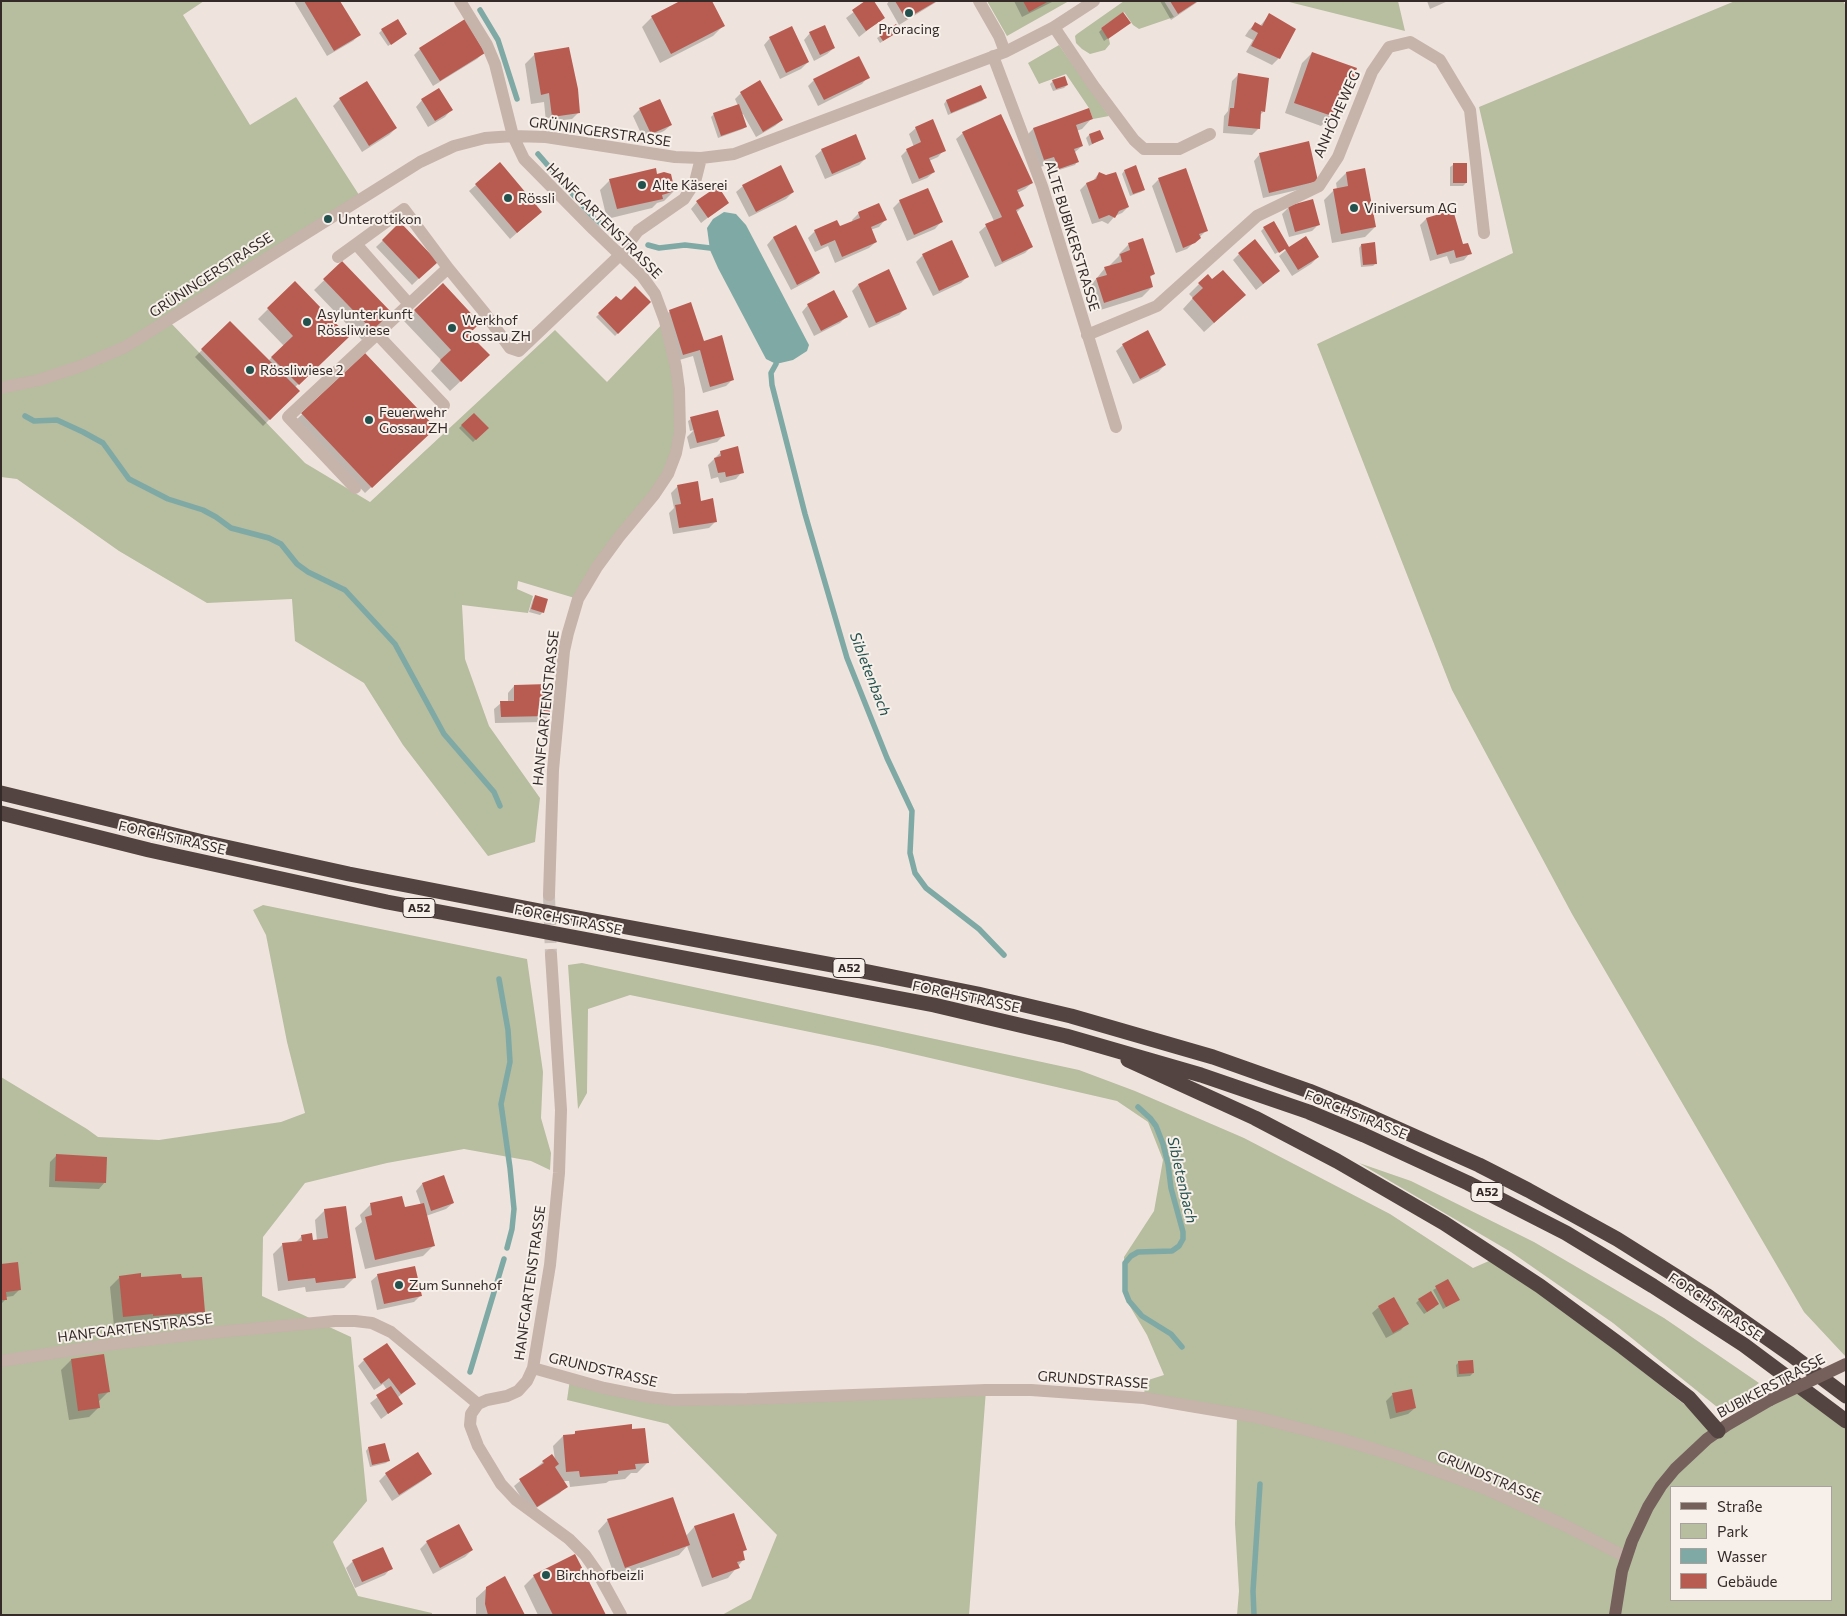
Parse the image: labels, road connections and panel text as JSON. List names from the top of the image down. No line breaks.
{"streets":{"highway":["FORCHSTRASSE","A52"],"main road":["BUBIKERSTRASSE"],"street":["ANHÖHEWEG","GRÜNINGERSTRASSE","HANFGARTENSTRASSE","ALTE BUBIKERSTRASSE","GRUNDSTRASSE"]},"crossings":[["ANHÖHEWEG","ALTE BUBIKERSTRASSE"],["GRÜNINGERSTRASSE","HANFGARTENSTRASSE"],["GRÜNINGERSTRASSE","ALTE BUBIKERSTRASSE"],["HANFGARTENSTRASSE","GRUNDSTRASSE"],["GRUNDSTRASSE","BUBIKERSTRASSE"]],"water":["Sibletenbach"],"places":["Proracing","Alte Käserei","Rössli","Viniversum AG","Unterottikon","Asylunterkunft Rössliwiese","Werkhof Gossau ZH","Rössliwiese 2","Feuerwehr Gossau ZH","Zum Sunnehof","Birchhofbeizli"],"legend":["Straße","Park","Wasser","Gebäude"]}
